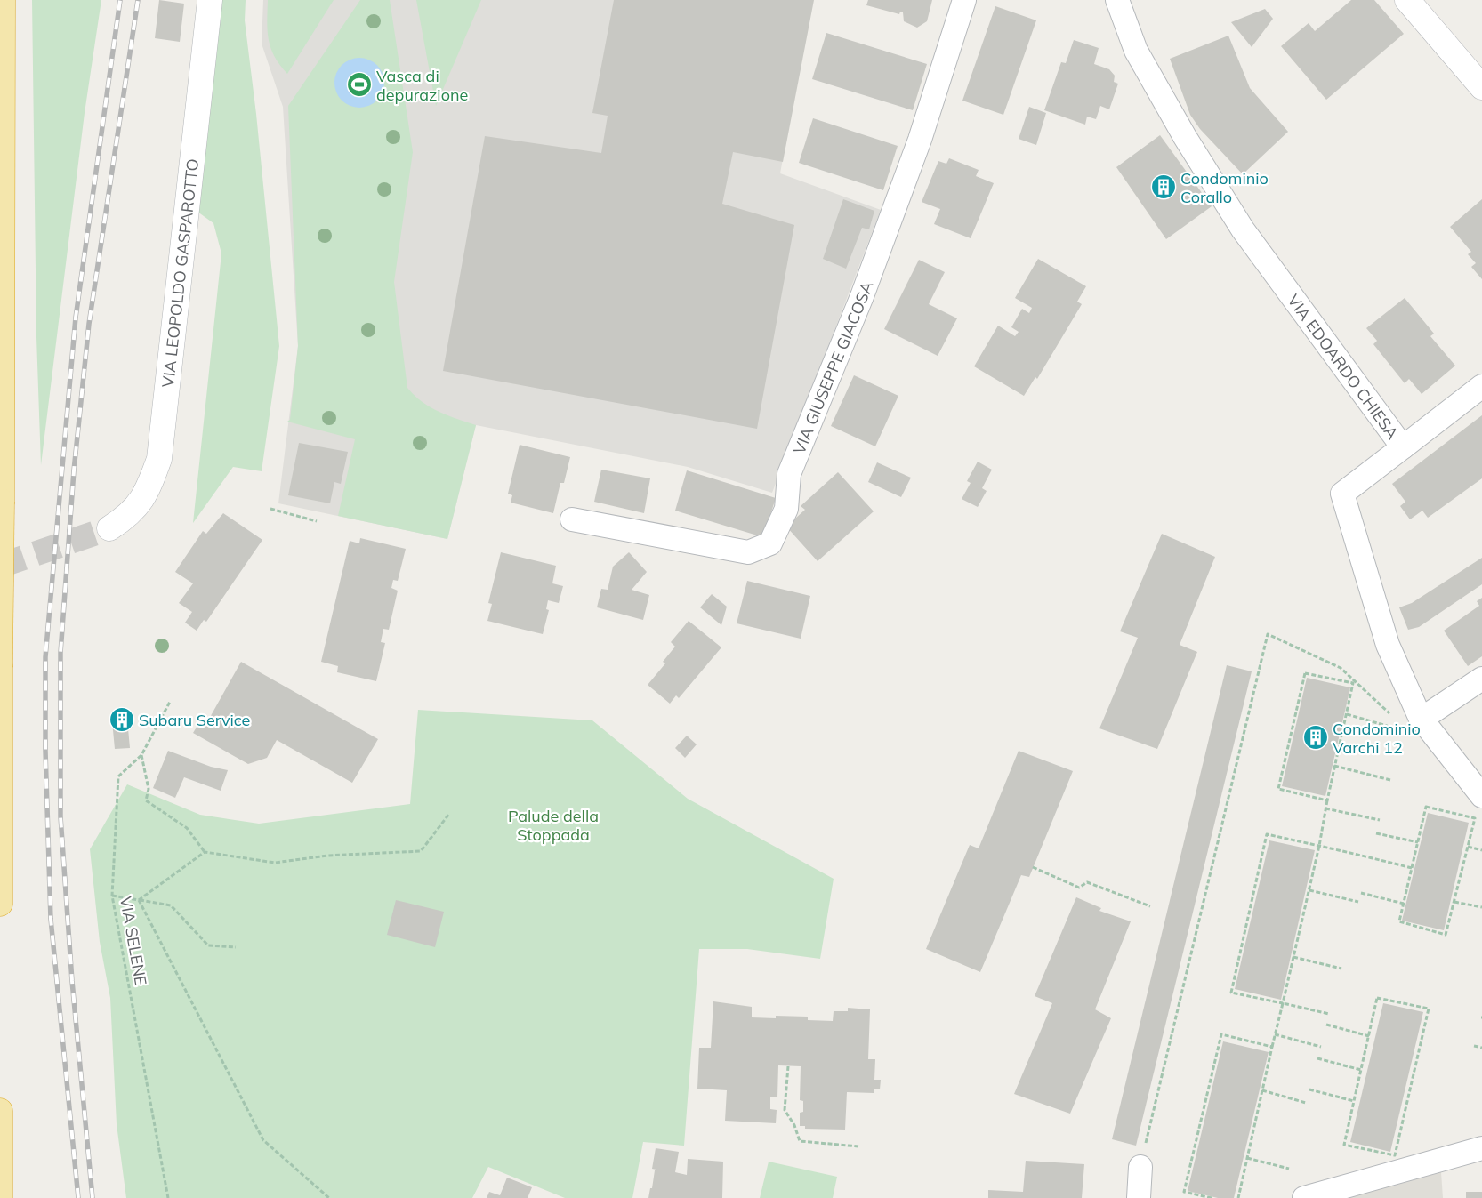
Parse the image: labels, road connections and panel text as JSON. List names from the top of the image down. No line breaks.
{"streets":{"street":["VIA LEOPOLDO GASPAROTTO","VIA EDOARDO CHIESA","VIA GIUSEPPE GIACOSA"],"path":["VIA SELENE"]},"parks":["Palude della Stoppada"],"places":{"sports":["Vasca di depurazione"],"building":["Condominio Corallo","Subaru Service","Condominio Varchi 12"]}}
